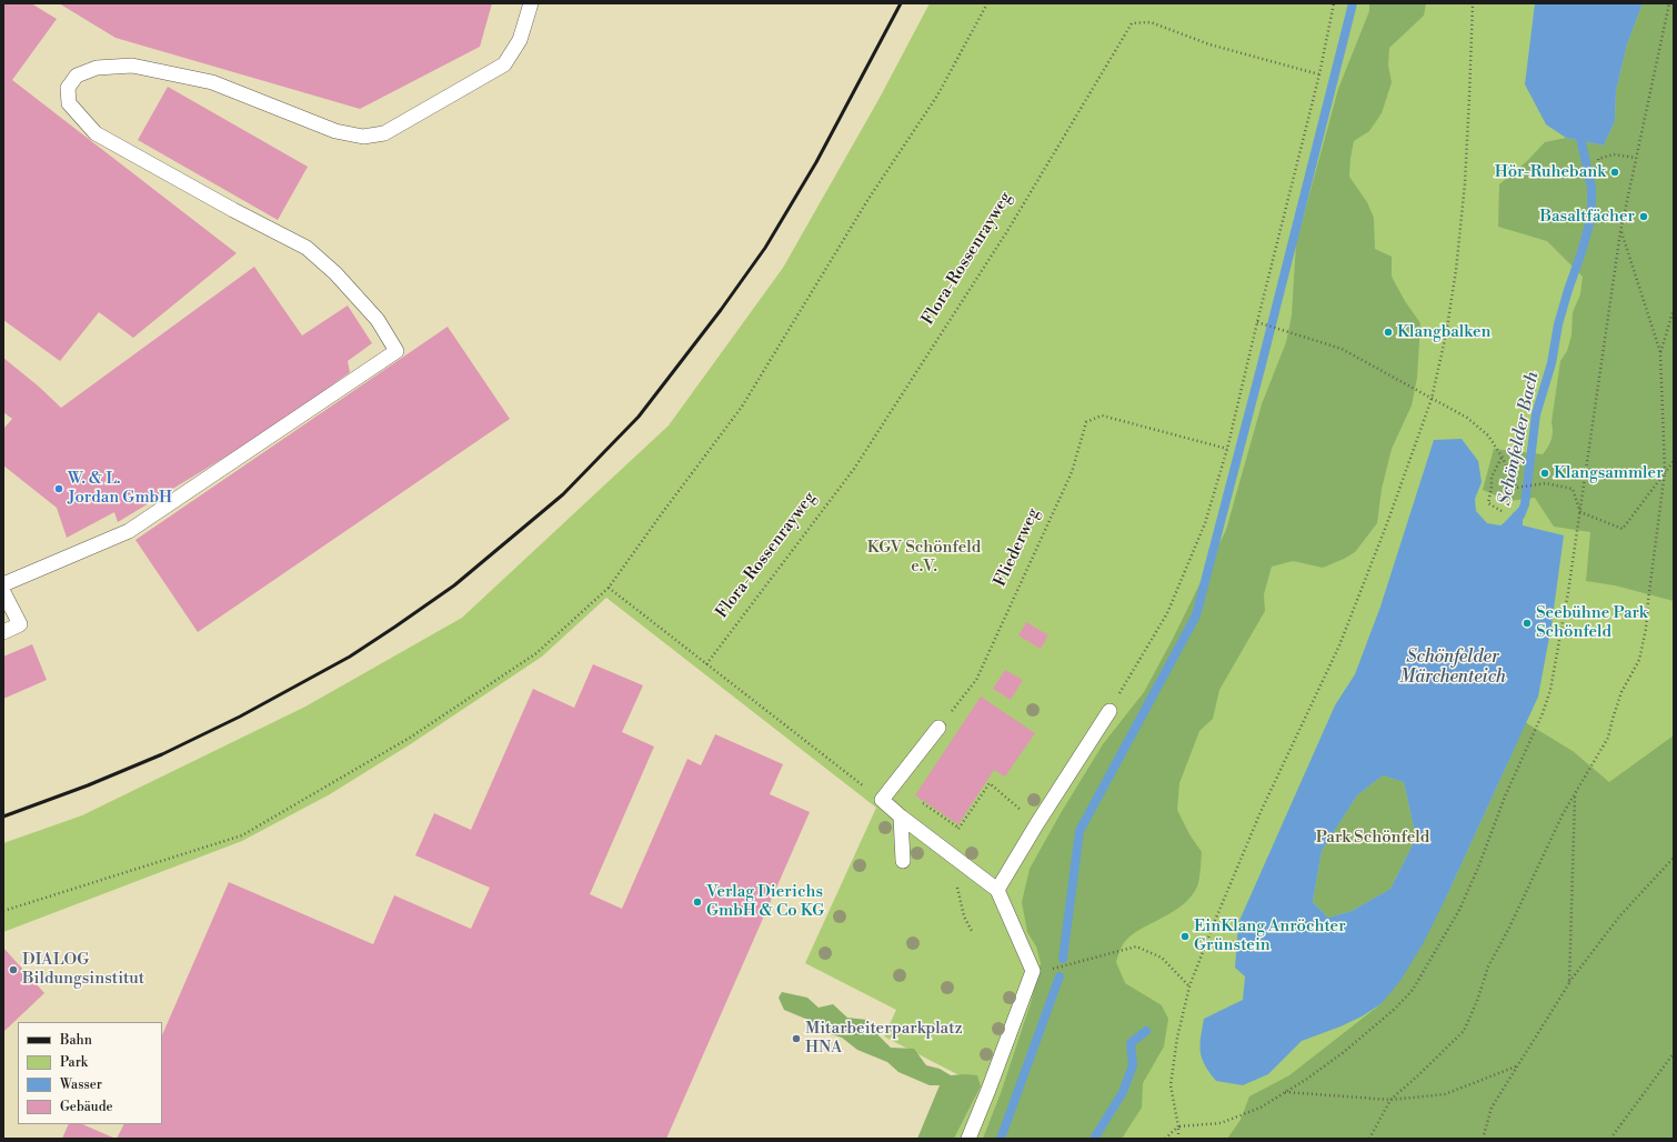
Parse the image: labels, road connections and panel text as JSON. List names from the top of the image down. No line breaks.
{"streets":{"path":["Flora-Rossenrayweg","Fliederweg"]},"water":["Schönfelder Bach","Schönfelder Märchenteich"],"parks":["KGV Schönfeld e.V.","Park Schönfeld"],"places":["Hör-Ruhebank","Basaltfächer","Klangbalken","Klangsammler","W. & L. Jordan GmbH","Seebühne Park Schönfeld","Verlag Dierichs GmbH & Co KG","EinKlang Anröchter Grünstein","DIALOG Bildungsinstitut","Mitarbeiterparkplatz HNA"],"legend":["Bahn","Park","Wasser","Gebäude"]}
